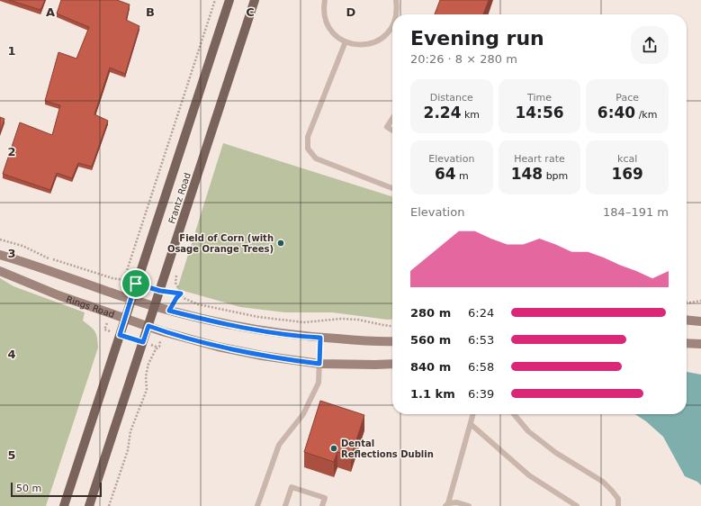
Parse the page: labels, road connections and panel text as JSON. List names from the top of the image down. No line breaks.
{"streets":{"main road":["Frantz Road","Rings Road"]},"crossings":[["Frantz Road","Rings Road"]],"places":["Field of Corn (with Osage Orange Trees)","Dental Reflections Dublin"],"scale_bar":"50 m","page":{"heading":["Evening run","20:26 · 8 × 280 m"],"stats":[["Distance","2.24 km"],["Time","14:56"],["Pace","6:40 /km"],["Elevation","64 m"],["Heart rate","148 bpm"],["kcal","169"]],"chart":["Elevation","184–191 m"],"list":[{"name":"280 m","note":"6:24"},{"name":"560 m","note":"6:53"},{"name":"840 m","note":"6:58"},{"name":"1.1 km","note":"6:39"}],"scale":"50 m"},"grid":{"columns":["A","B","C","D"],"rows":["1","2","3","4","5"]}}
